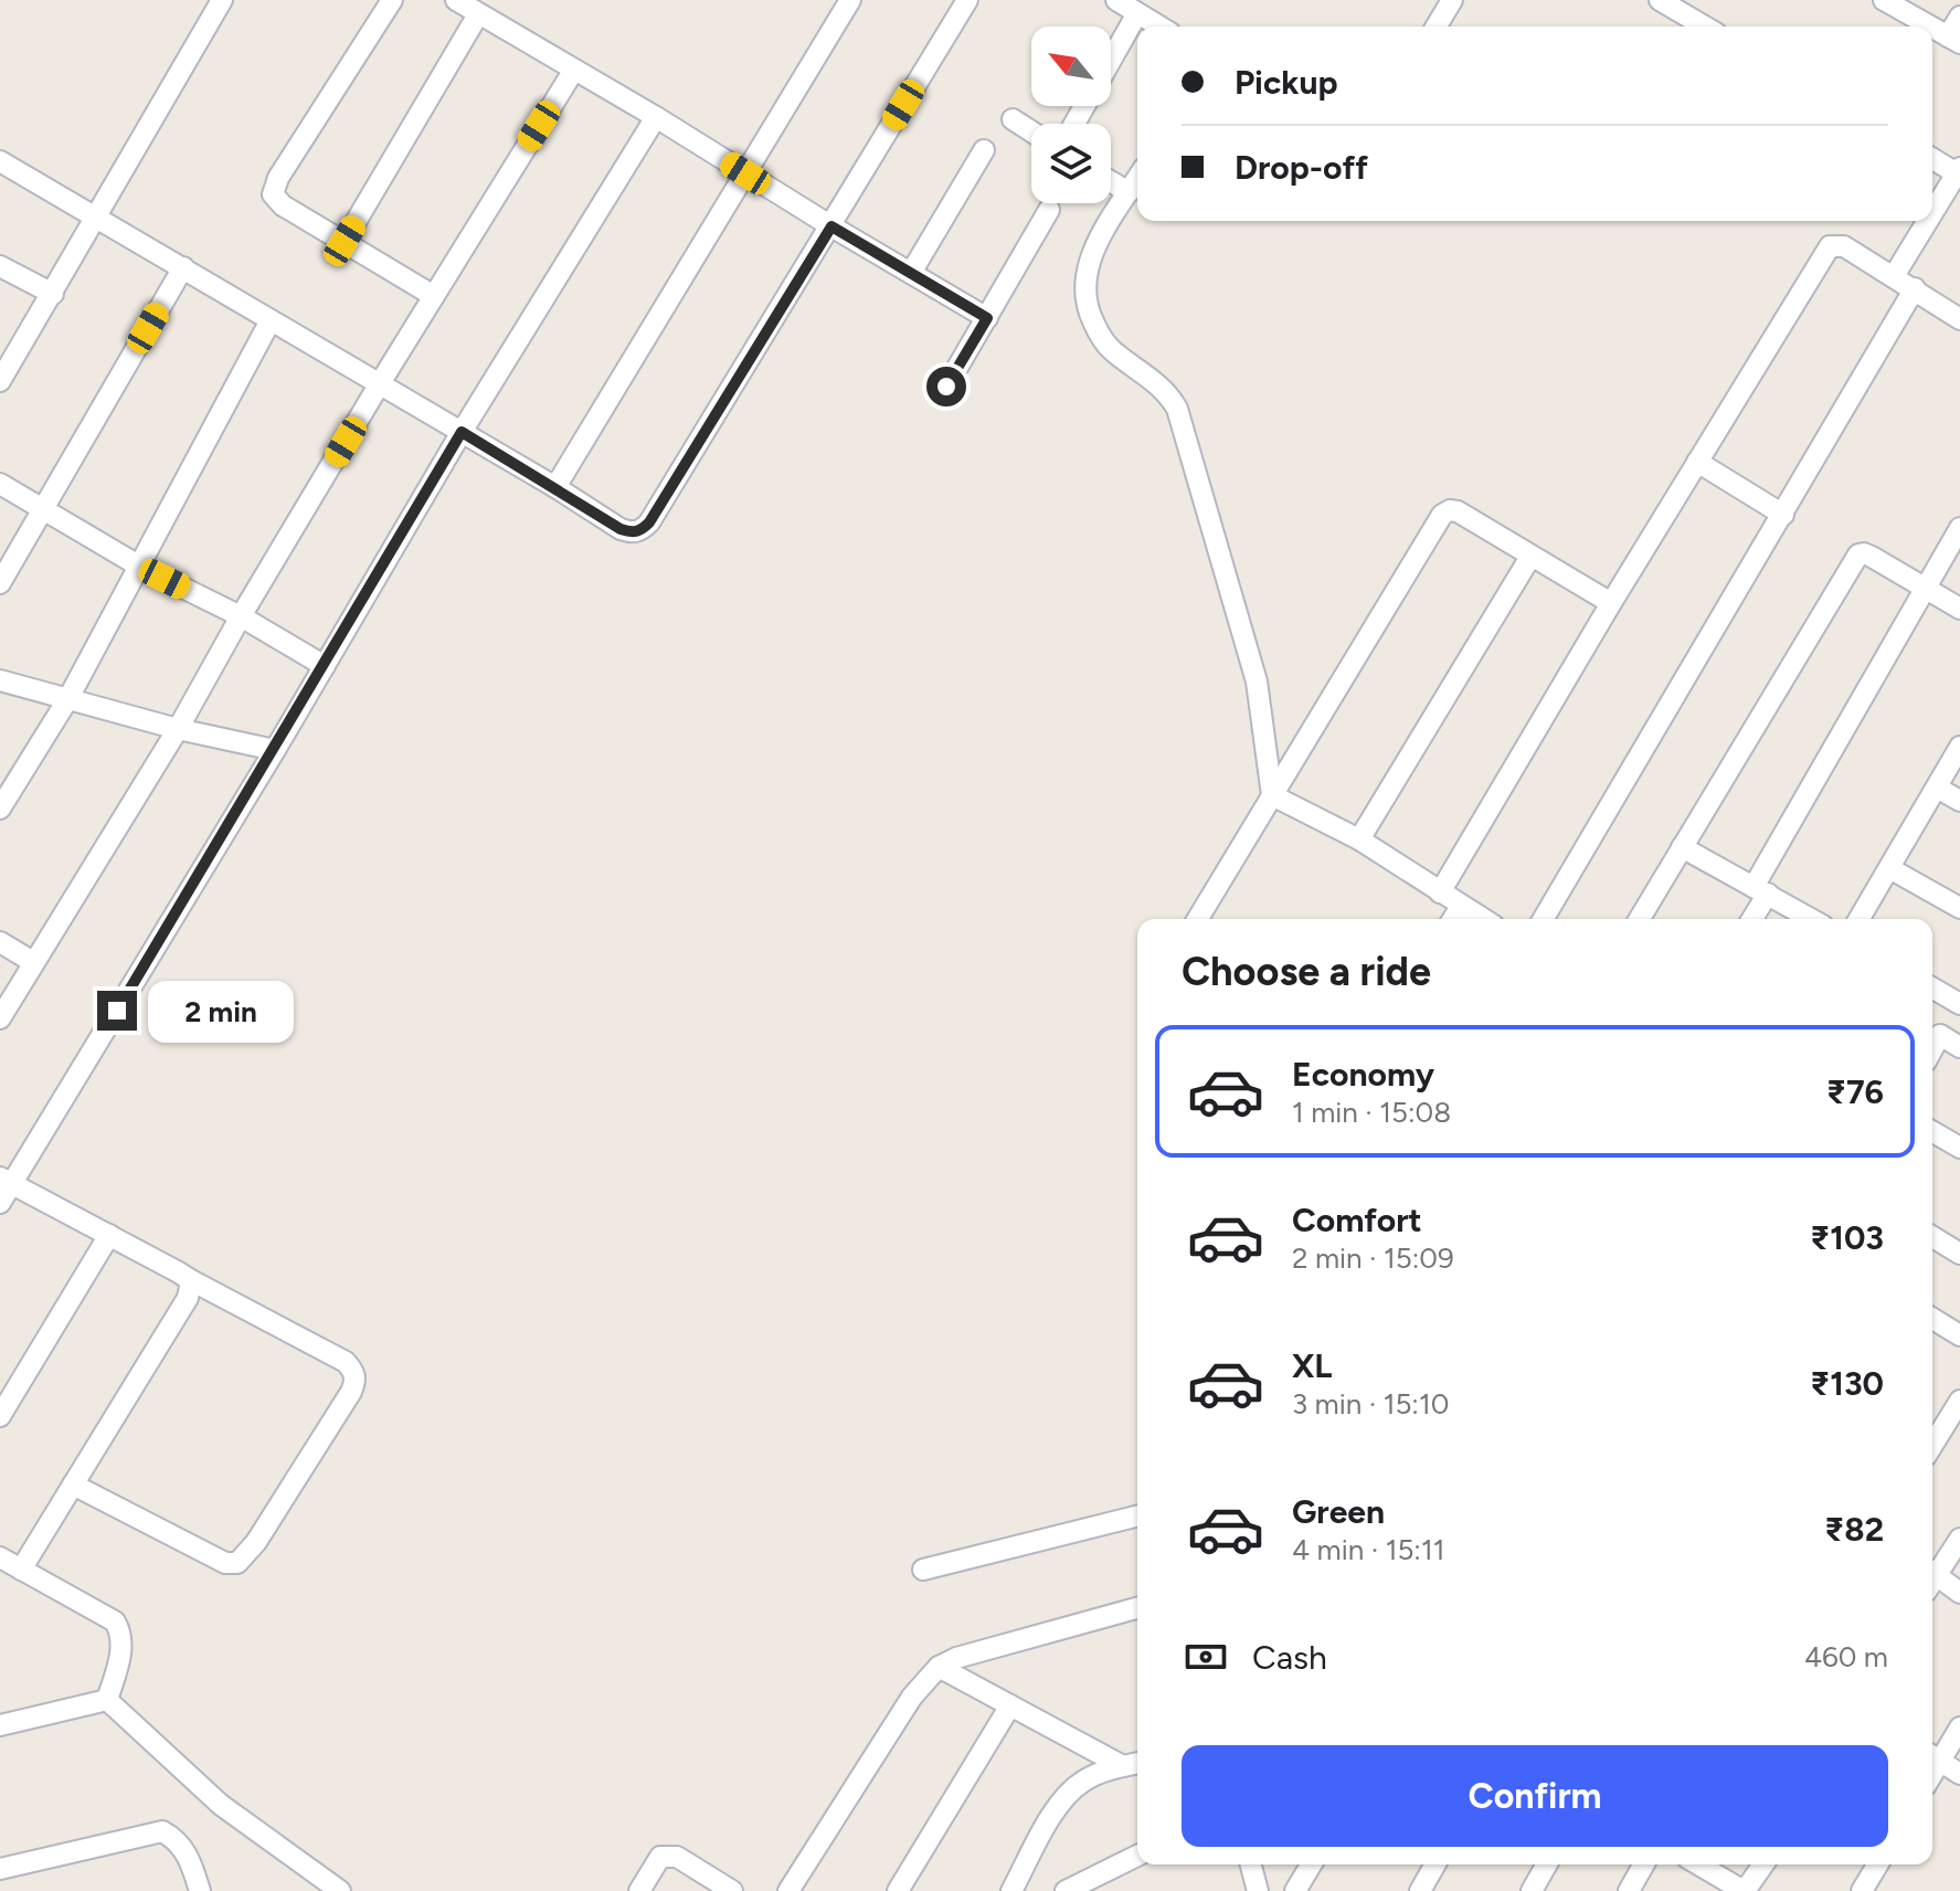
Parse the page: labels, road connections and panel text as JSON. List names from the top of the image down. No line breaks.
{"north":"top left","page":{"banner":["Pickup","Drop-off"],"heading":"Choose a ride","bubble":"2 min","list":[{"name":"Economy","note":"1 min · 15:08","value":"₹76"},{"name":"Comfort","note":"2 min · 15:09","value":"₹103"},{"name":"XL","note":"3 min · 15:10","value":"₹130"},{"name":"Green","note":"4 min · 15:11","value":"₹82"}],"pay":["Cash","460 m"],"buttons":"Confirm"}}
